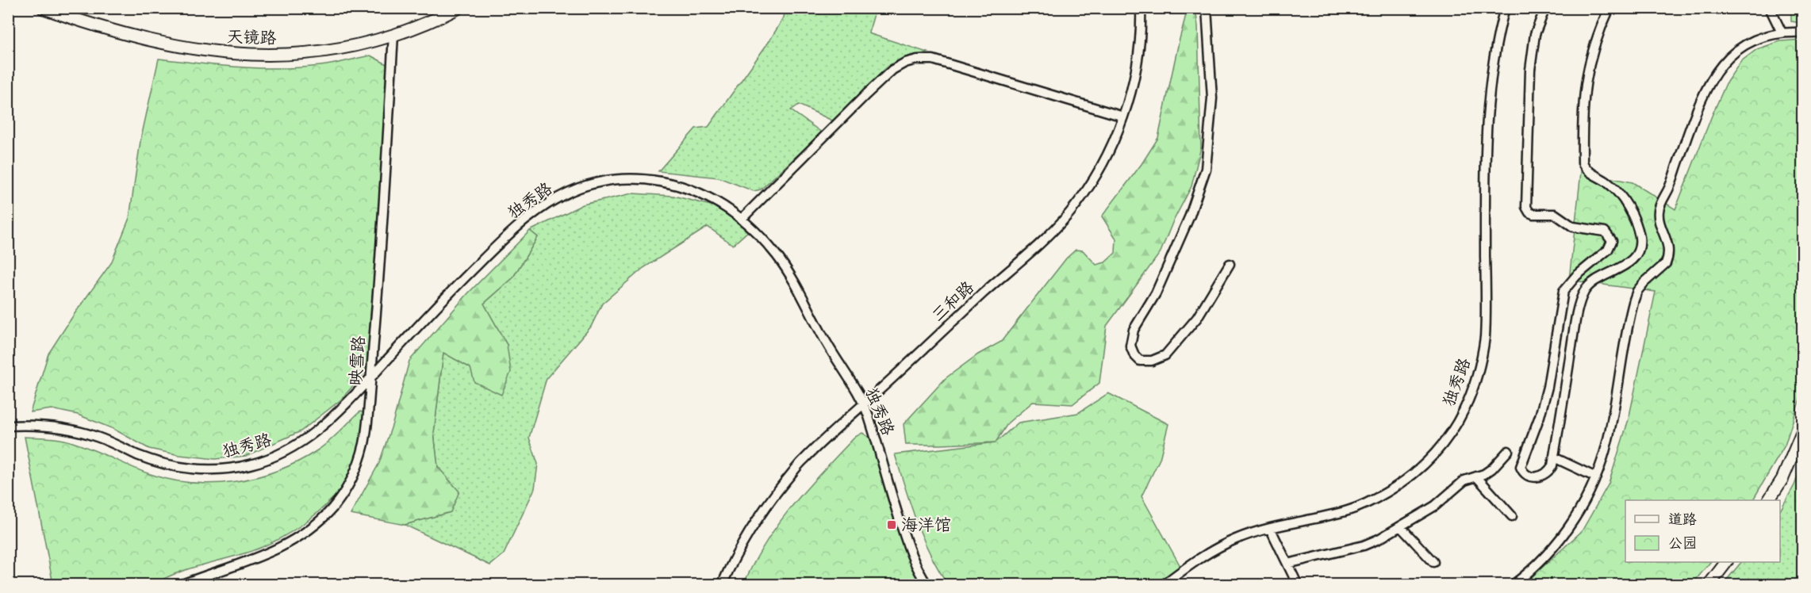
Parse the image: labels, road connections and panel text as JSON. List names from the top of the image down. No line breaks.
{"streets":{"street":["天镜路","独秀路","三和路","映雪路"]},"crossings":[["天镜路","映雪路"],["独秀路","三和路"],["独秀路","映雪路"]],"places":{"transit":["海洋馆"]},"legend":["道路","公园"]}
